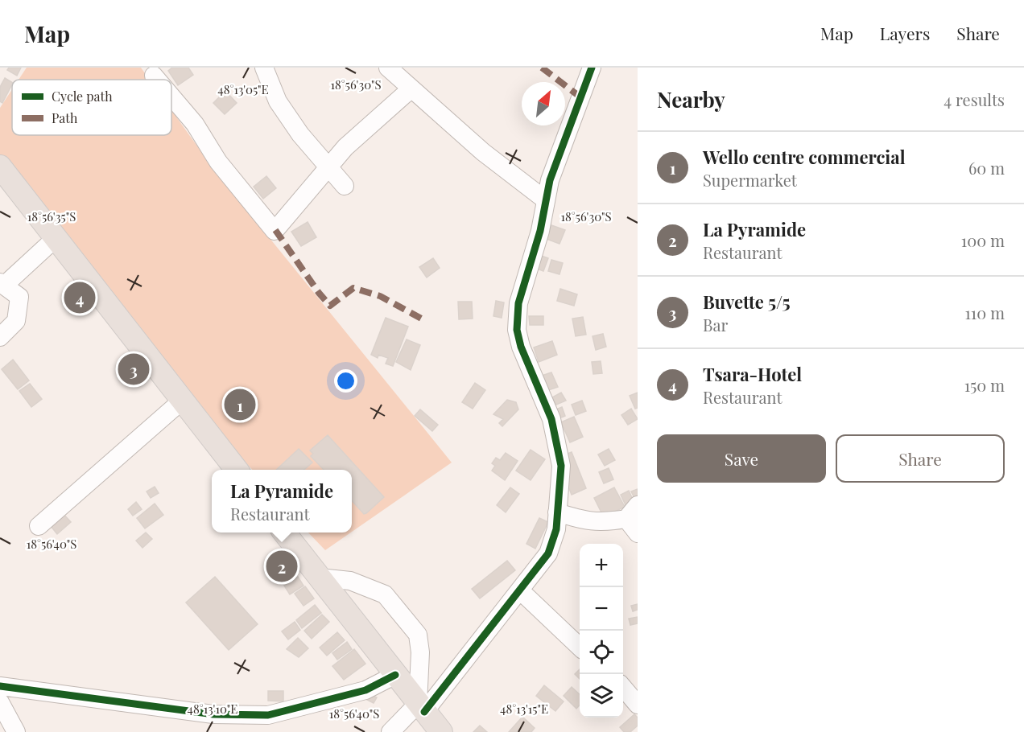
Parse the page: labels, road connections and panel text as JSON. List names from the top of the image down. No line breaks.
{"legend":["Cycle path","Path"],"north":"top right","page":{"header":"Map","nav":["Map","Layers","Share"],"heading":["Nearby","4 results"],"list":[{"mark":"1","name":"Wello centre commercial","note":"Supermarket","value":"60 m"},{"mark":"2","name":"La Pyramide","note":"Restaurant","value":"100 m"},{"mark":"3","name":"Buvette 5/5","note":"Bar","value":"110 m"},{"mark":"4","name":"Tsara-Hotel","note":"Restaurant","value":"150 m"}],"pins":["4","3","1","2"],"buttons":["Save","Share"],"popup":["La Pyramide","Restaurant"],"map_buttons":["+","−"]},"coordinates":["18°56'30\"S","48°13'05\"E","18°56'35\"S","18°56'40\"S","48°13'10\"E","48°13'15\"E"]}
